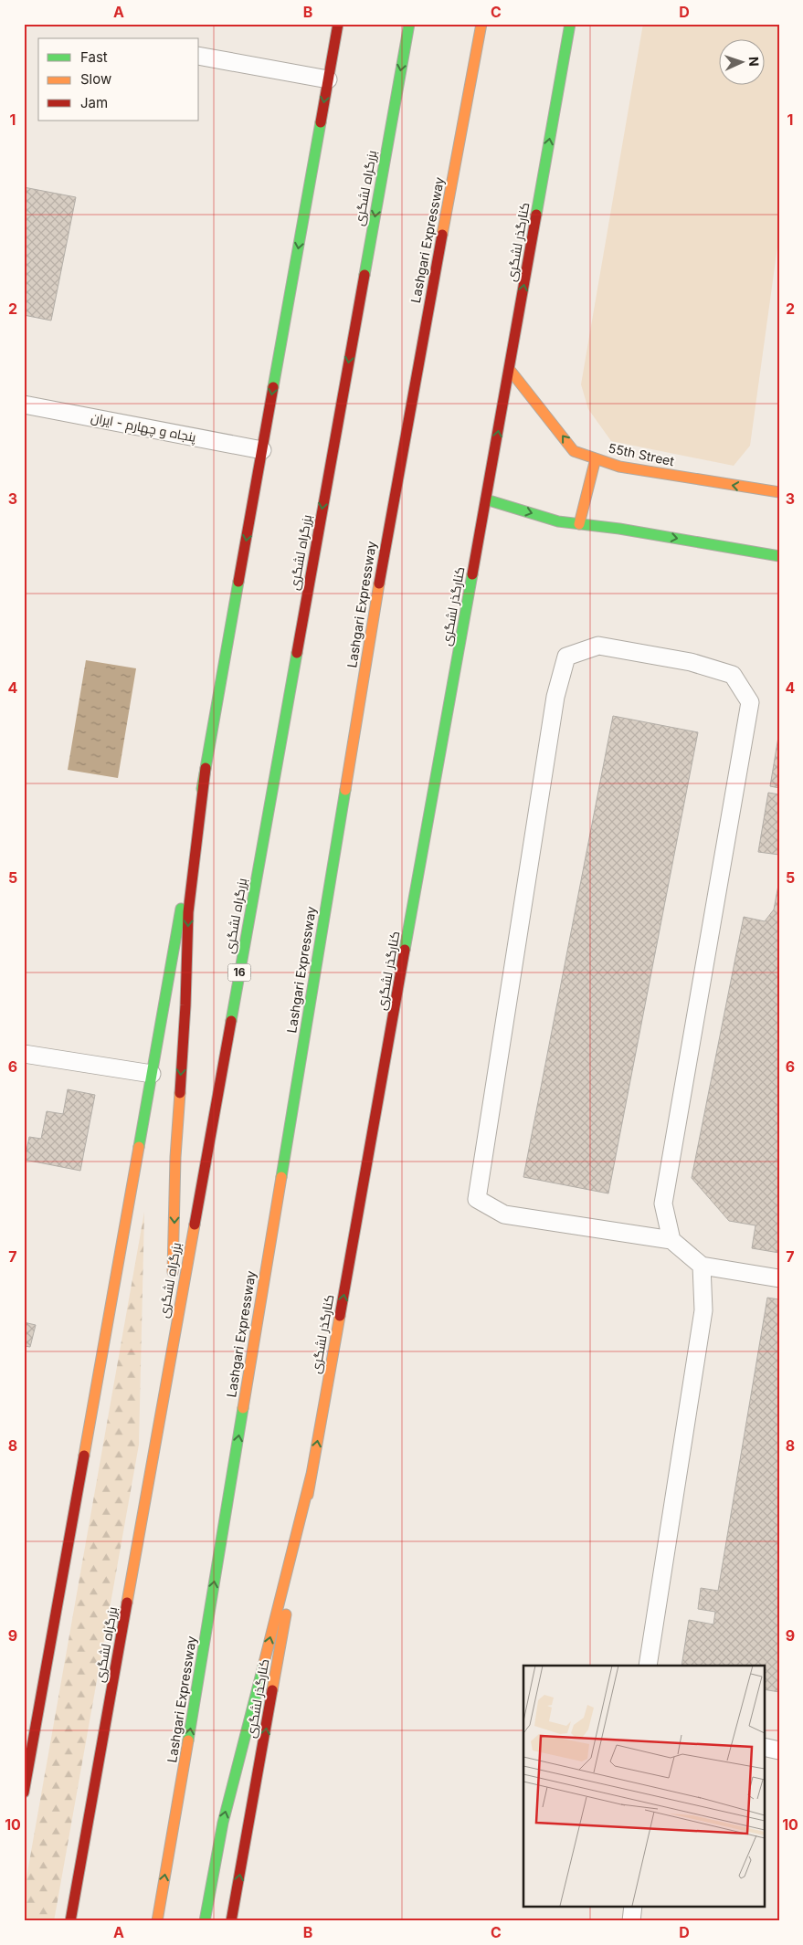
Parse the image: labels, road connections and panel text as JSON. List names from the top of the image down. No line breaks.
{"streets":{"main road":["بزرگراه لشگری","Lashgari Expressway","کنارگذر لشگری","55th Street","16"],"lane":["پنجاه و چهارم - ایران"]},"crossings":[["کنارگذر لشگری","55th Street"]],"one_way":["Lashgari Expressway","کنارگذر لشگری"],"legend":["Fast","Slow","Jam"],"north":"right","grid":{"columns":["A","B","C","D"],"rows":["1","2","3","4","5","6","7","8","9","10"]}}
